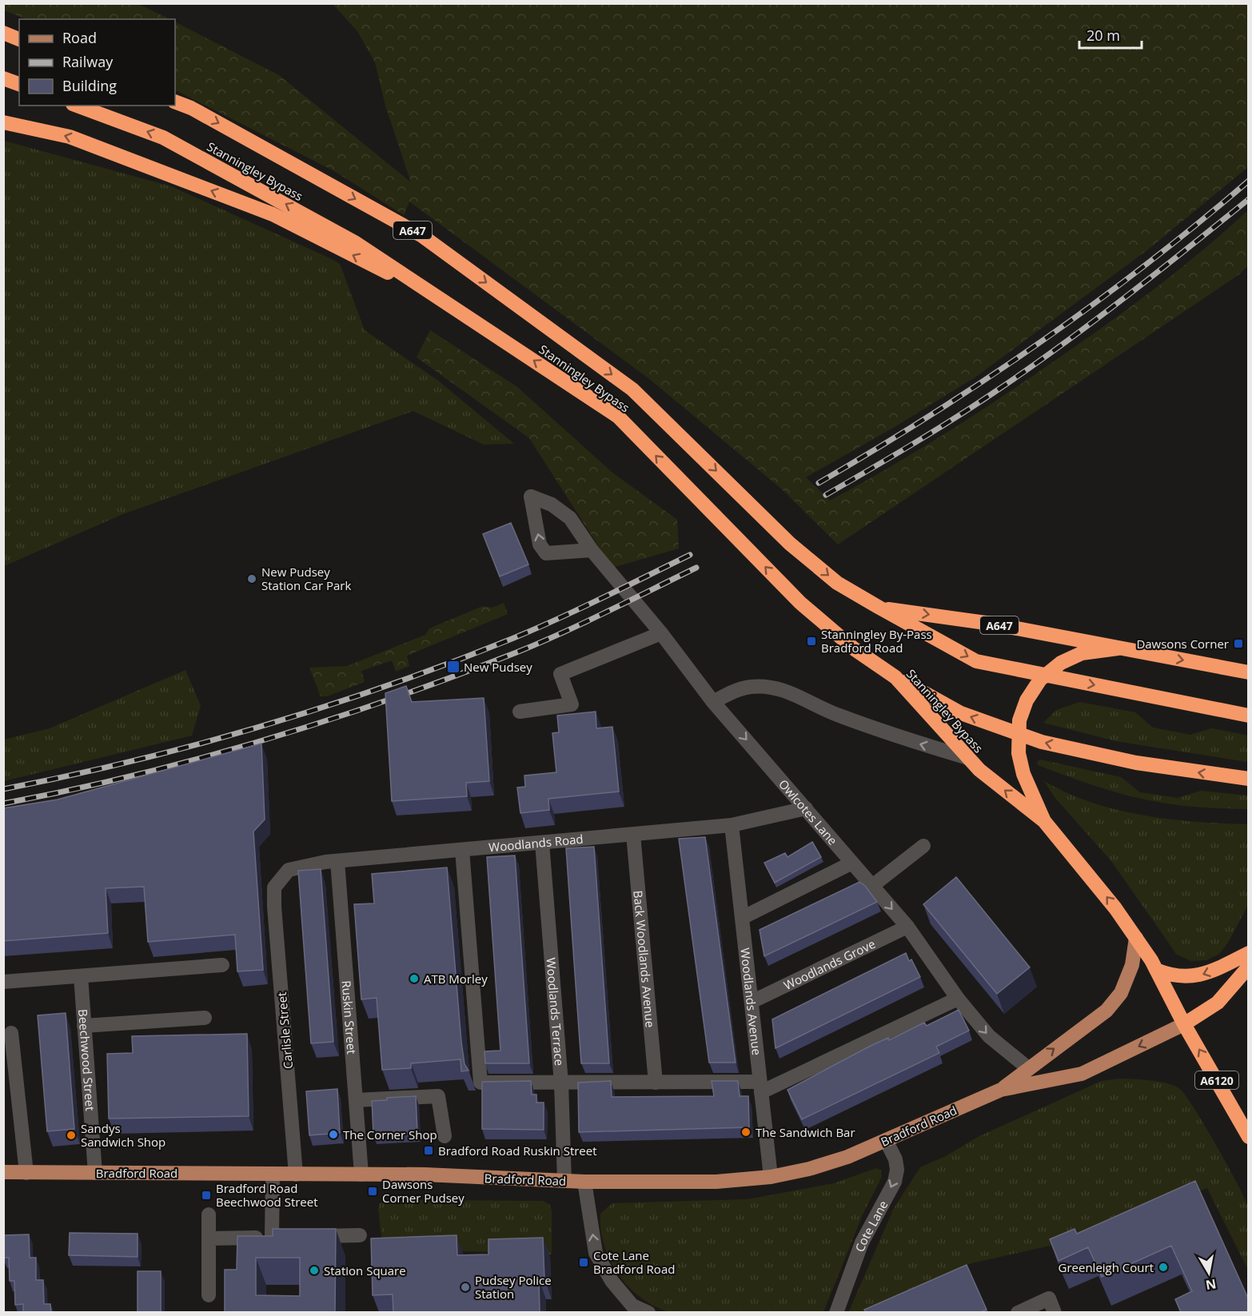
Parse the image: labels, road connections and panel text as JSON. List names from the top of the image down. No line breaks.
{"streets":{"highway":["Stanningley Bypass","A647","A6120"],"main road":["Bradford Road"],"street":["Owlcotes Lane","Woodlands Road","Back Woodlands Avenue","Woodlands Grove","Woodlands Avenue","Woodlands Terrace","Ruskin Street","Carlisle Street","Beechwood Street","Cote Lane"]},"crossings":[["Stanningley Bypass","A647"],["Owlcotes Lane","Woodlands Road"],["Owlcotes Lane","Woodlands Grove"],["Owlcotes Lane","Bradford Road"],["Woodlands Road","Back Woodlands Avenue"],["Woodlands Road","Woodlands Avenue"],["Woodlands Road","Woodlands Terrace"],["Woodlands Road","Ruskin Street"],["Woodlands Road","Carlisle Street"],["Woodlands Grove","Woodlands Avenue"],["Woodlands Avenue","Bradford Road"],["Woodlands Terrace","Bradford Road"],["Ruskin Street","Bradford Road"],["Carlisle Street","Bradford Road"],["Beechwood Street","Bradford Road"],["A6120","Bradford Road"],["Bradford Road","Cote Lane"]],"one_way":["Cote Lane"],"places":{"other":["New Pudsey Station Car Park","ATB Morley","The Sandwich Bar","The Corner Shop","Sandys Sandwich Shop","Greenleigh Court","Station Square","Pudsey Police Station"],"transit":["Stanningley By-Pass Bradford Road","Dawsons Corner","New Pudsey","Bradford Road Ruskin Street","Dawsons Corner Pudsey","Bradford Road Beechwood Street","Cote Lane Bradford Road"]},"legend":["Road","Railway","Building"],"scale_bar":"20 m","north":"bottom"}
